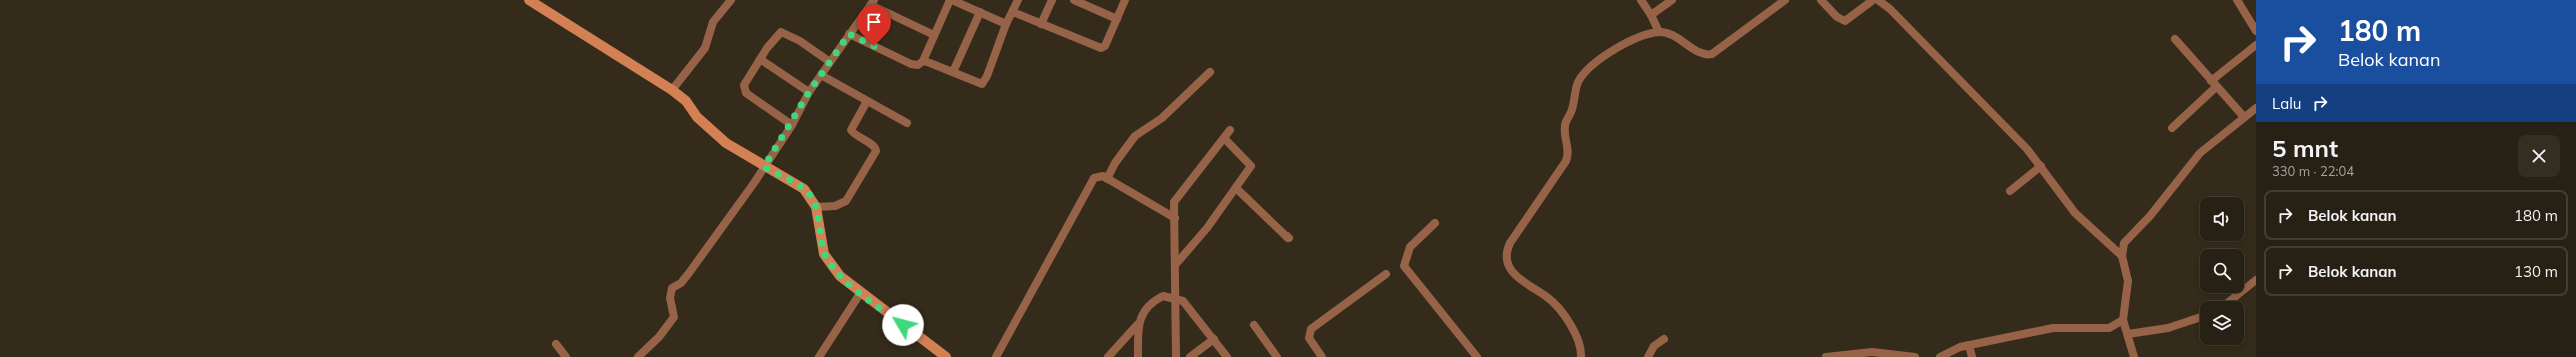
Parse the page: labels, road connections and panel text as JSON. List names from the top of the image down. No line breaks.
{"page":{"turn":["180 m","Belok kanan"],"then":"Lalu","heading":["5 mnt","330 m · 22:04"],"list":[{"name":"Belok kanan","value":"180 m"},{"name":"Belok kanan","value":"130 m"}]}}
